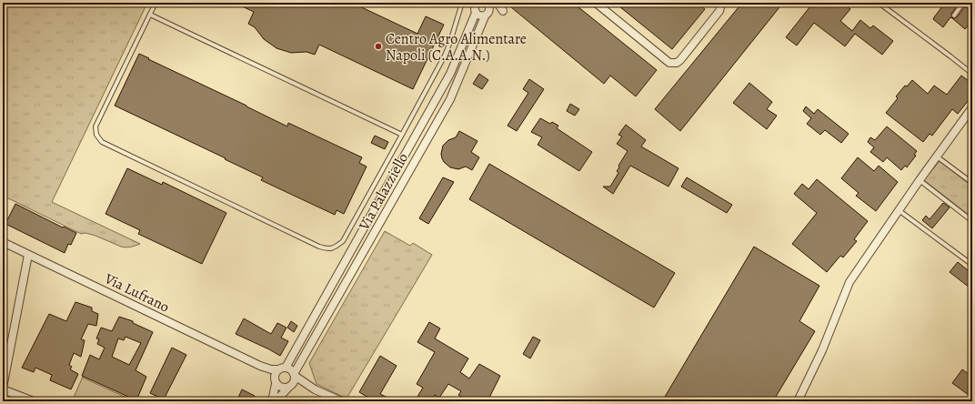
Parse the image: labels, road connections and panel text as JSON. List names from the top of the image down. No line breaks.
{"streets":{"street":["Via Palazziello","Via Lufrano"]},"places":["Centro Agro Alimentare Napoli (C.A.A.N.)"]}
